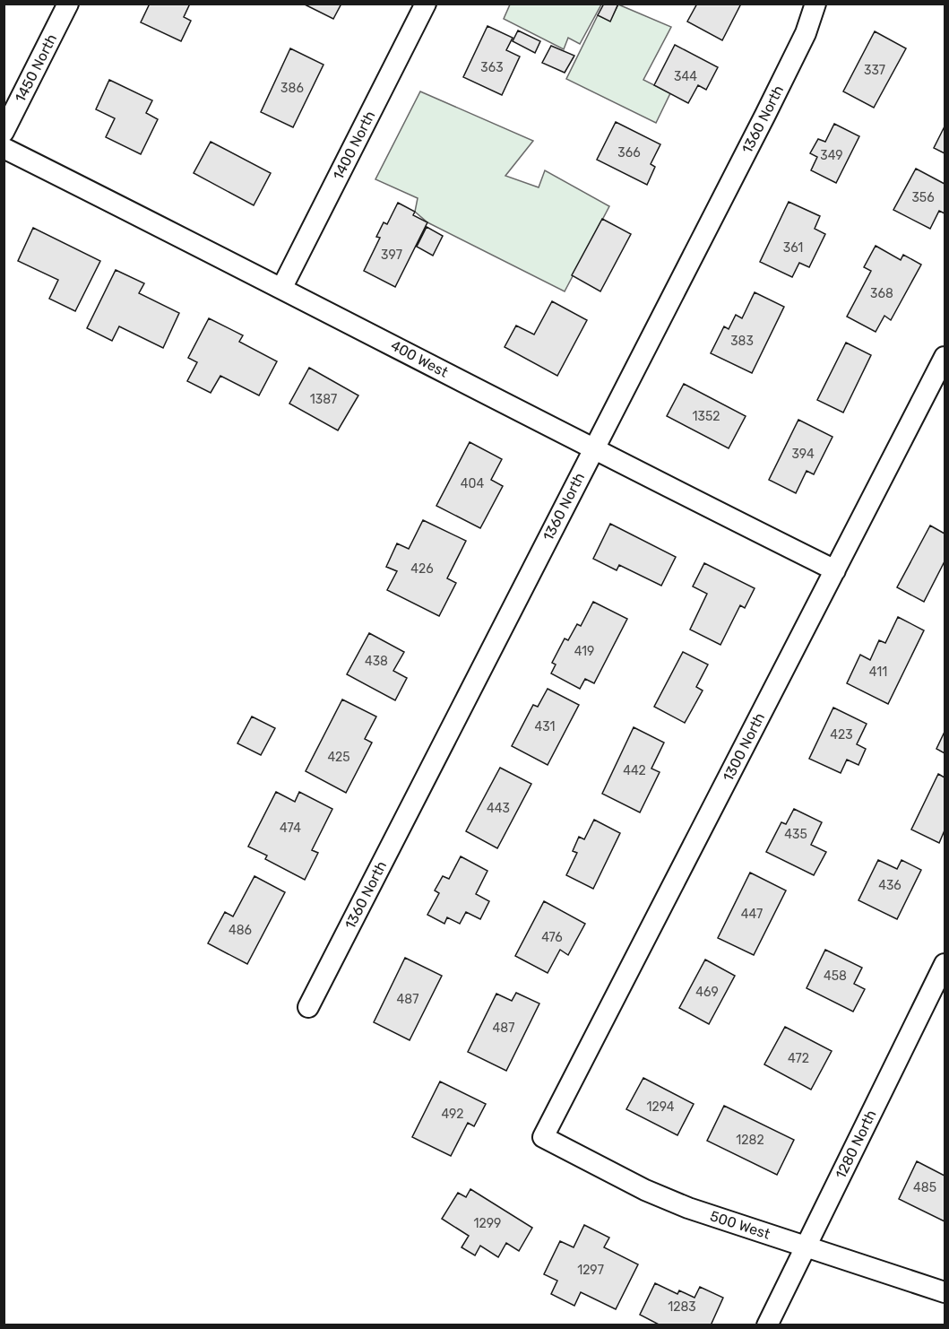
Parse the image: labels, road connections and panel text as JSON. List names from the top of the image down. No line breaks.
{"streets":{"street":["1450 North","1360 North","1400 North","400 West","1300 North","1280 North","500 West"]},"crossings":[["1360 North","400 West"],["1400 North","400 West"],["400 West","1300 North"],["1300 North","500 West"],["1280 North","500 West"]],"house_numbers":["363","337","344","386","366","349","356","361","397","368","383","1387","1352","394","404","426","419","438","411","431","423","425","442","443","474","435","436","447","486","476","458","469","487","487","472","1294","492","1282","485","1299","1297","1283"]}
